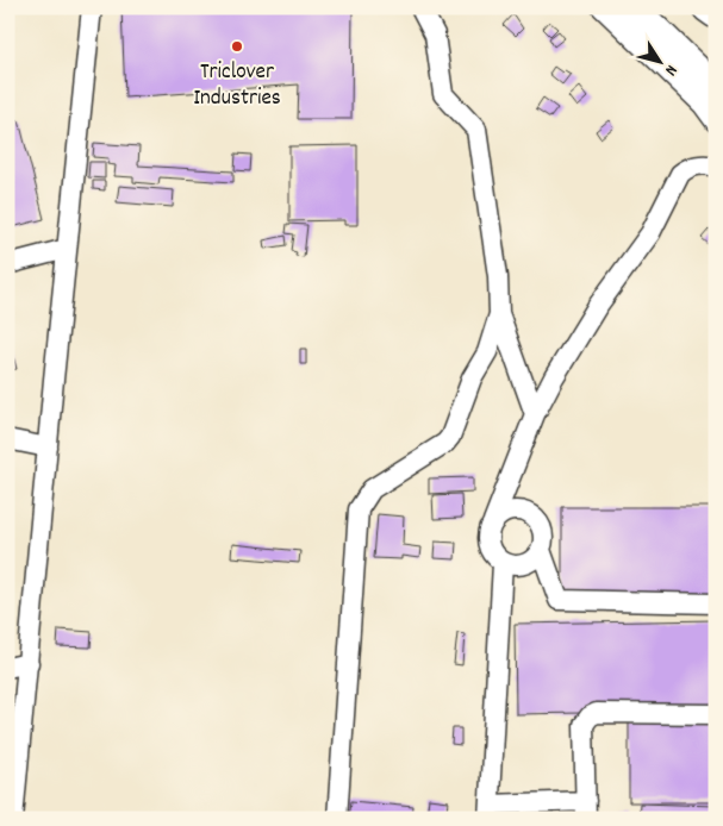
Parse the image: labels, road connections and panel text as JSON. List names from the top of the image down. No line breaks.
{"places":["Triclover Industries"],"north":"bottom right"}
